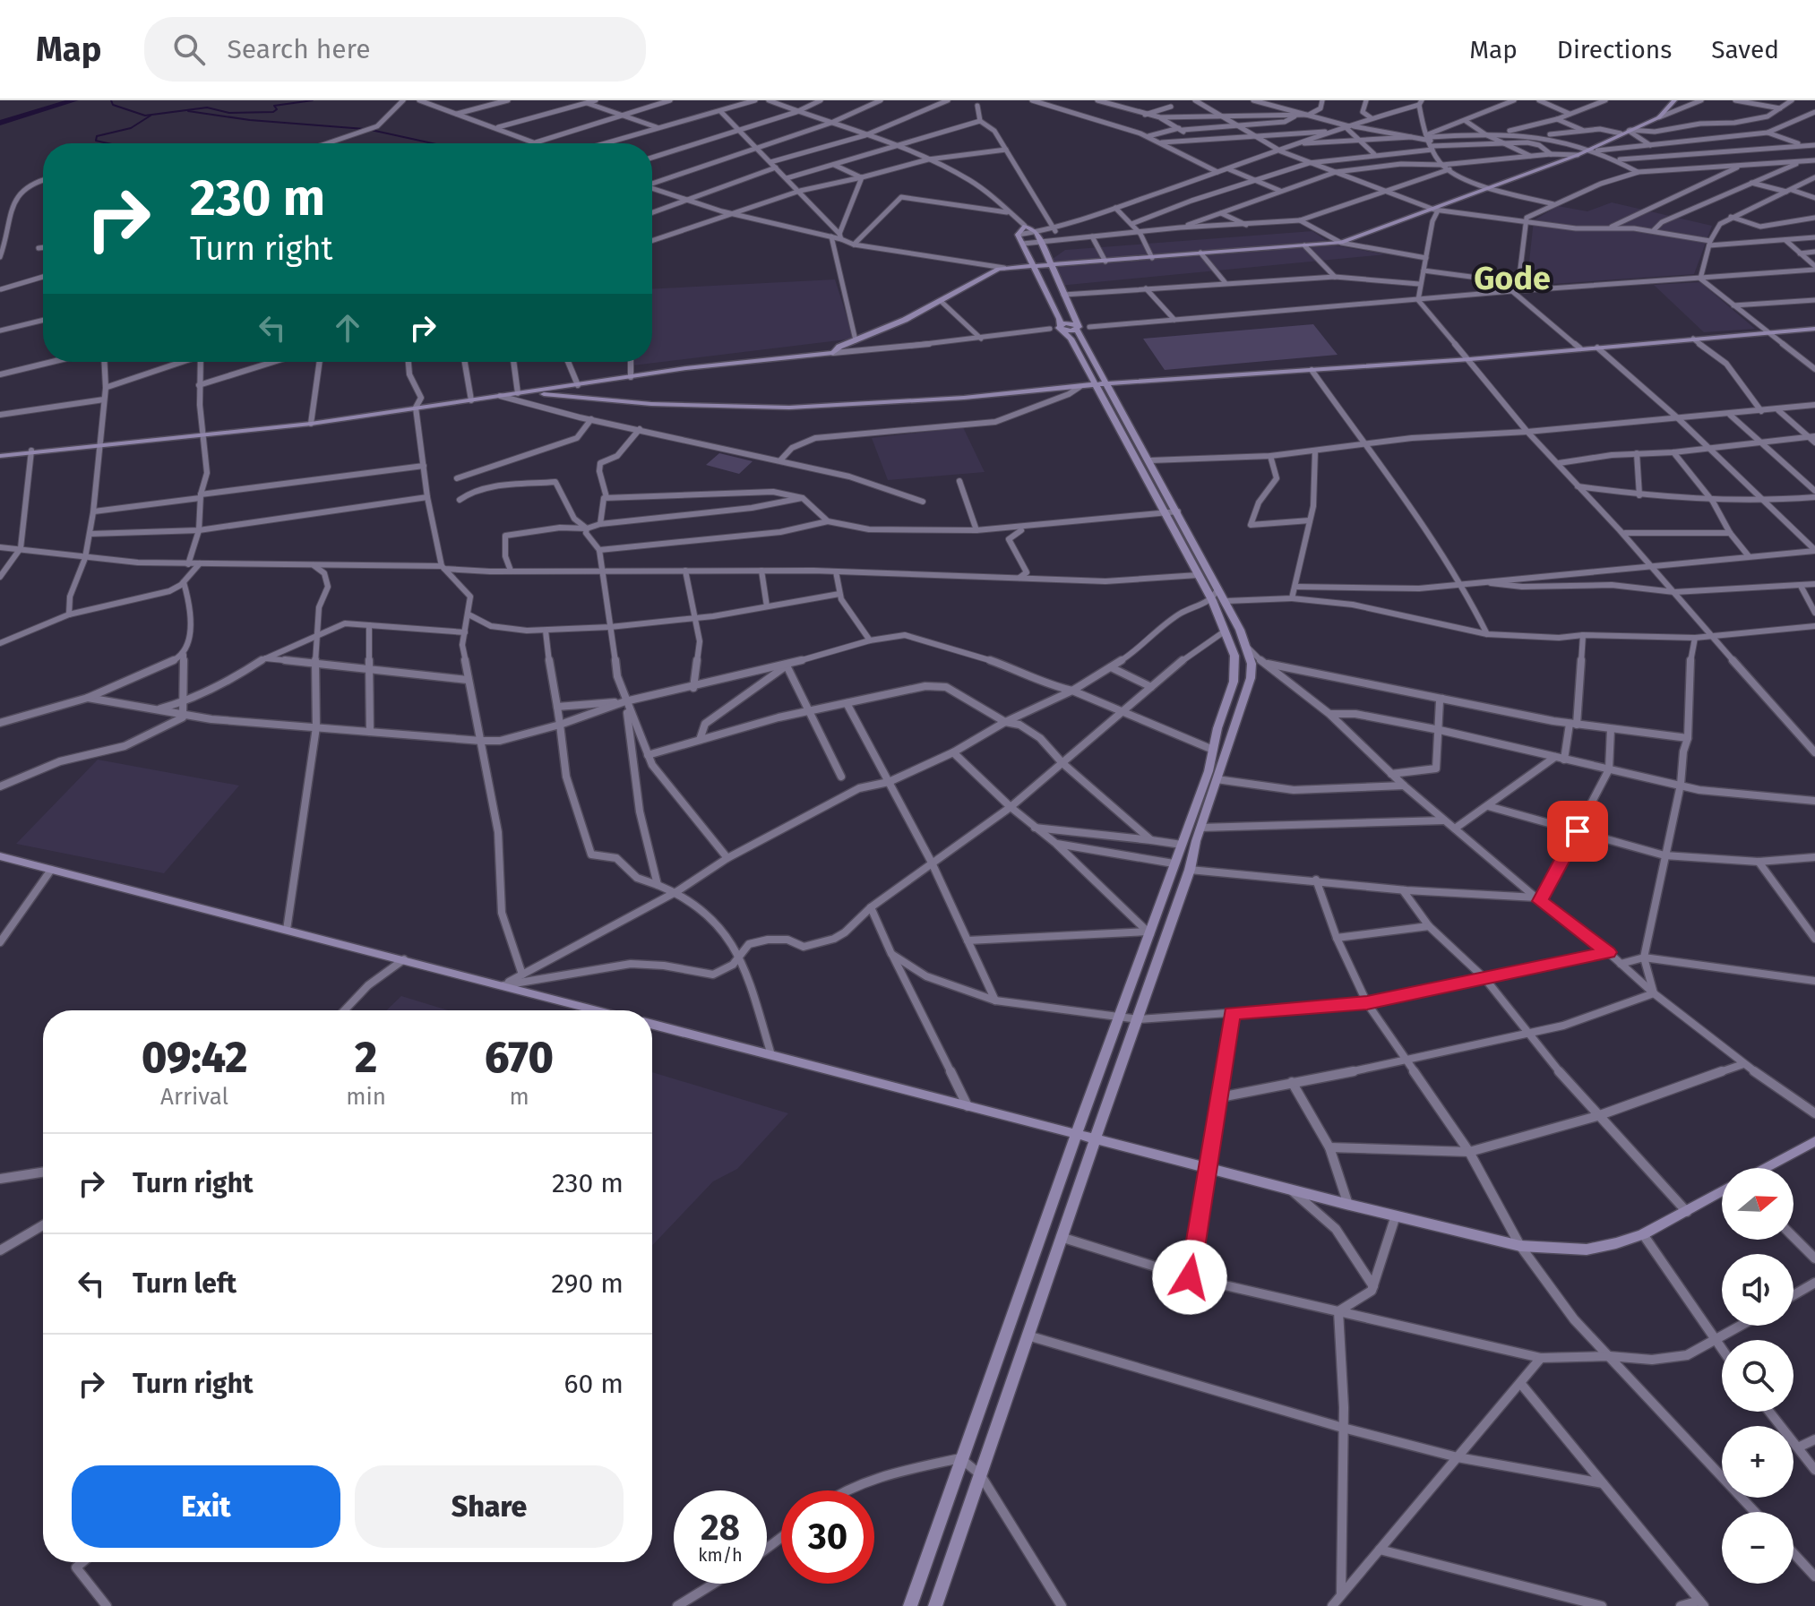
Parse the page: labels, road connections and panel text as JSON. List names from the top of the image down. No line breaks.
{"districts":["Gode"],"north":"right","page":{"header":"Map","search":"Search here","nav":["Map","Directions","Saved"],"turn":["230 m","Turn right"],"eta":["09:42","Arrival","2","min","670","m"],"list":[{"name":"Turn right","value":"230 m"},{"name":"Turn left","value":"290 m"},{"name":"Turn right","value":"60 m"}],"map_buttons":["+","−"],"buttons":["Exit","Share"],"speed":"28 km/h","limit":"30"}}
